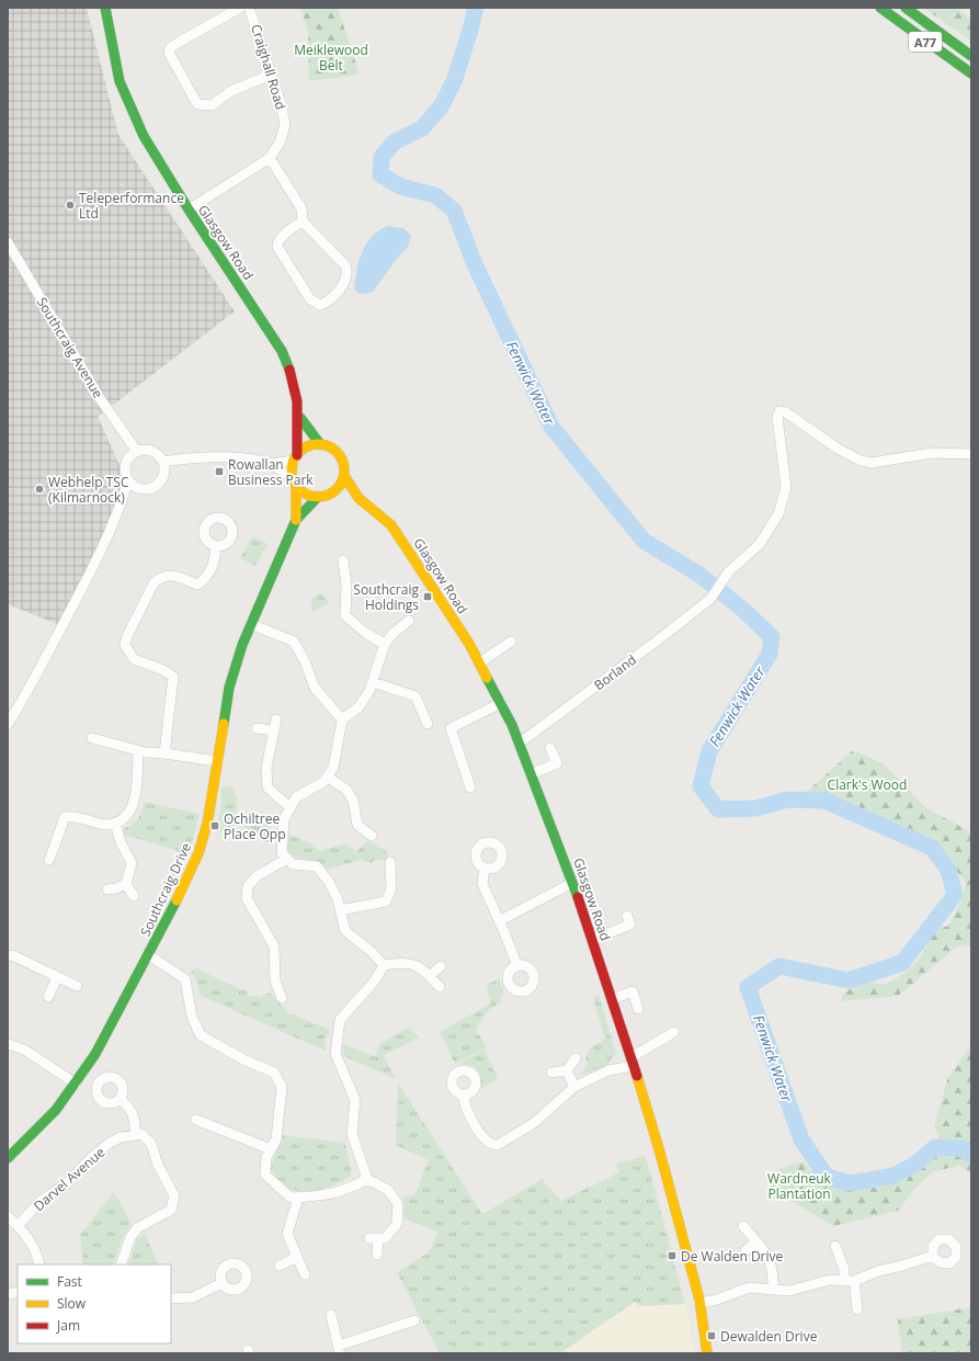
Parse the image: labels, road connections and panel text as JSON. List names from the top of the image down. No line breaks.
{"streets":{"main road":["A77","Glasgow Road","Southcraig Drive"],"street":["Craighall Road","Southcraig Avenue","Borland","Darvel Avenue"]},"crossings":[["Craighall Road","Glasgow Road"],["Glasgow Road","Borland"],["Glasgow Road","Southcraig Drive"]],"water":["Fenwick Water"],"parks":["Meiklewood Belt","Clark's Wood","Wardneuk Plantation"],"places":{"other":["Teleperformance Ltd","Webhelp TSC (Kilmarnock)"],"transit":["Rowallan Business Park","Southcraig Holdings","Ochiltree Place Opp","De Walden Drive","Dewalden Drive"]},"legend":["Fast","Slow","Jam"]}
